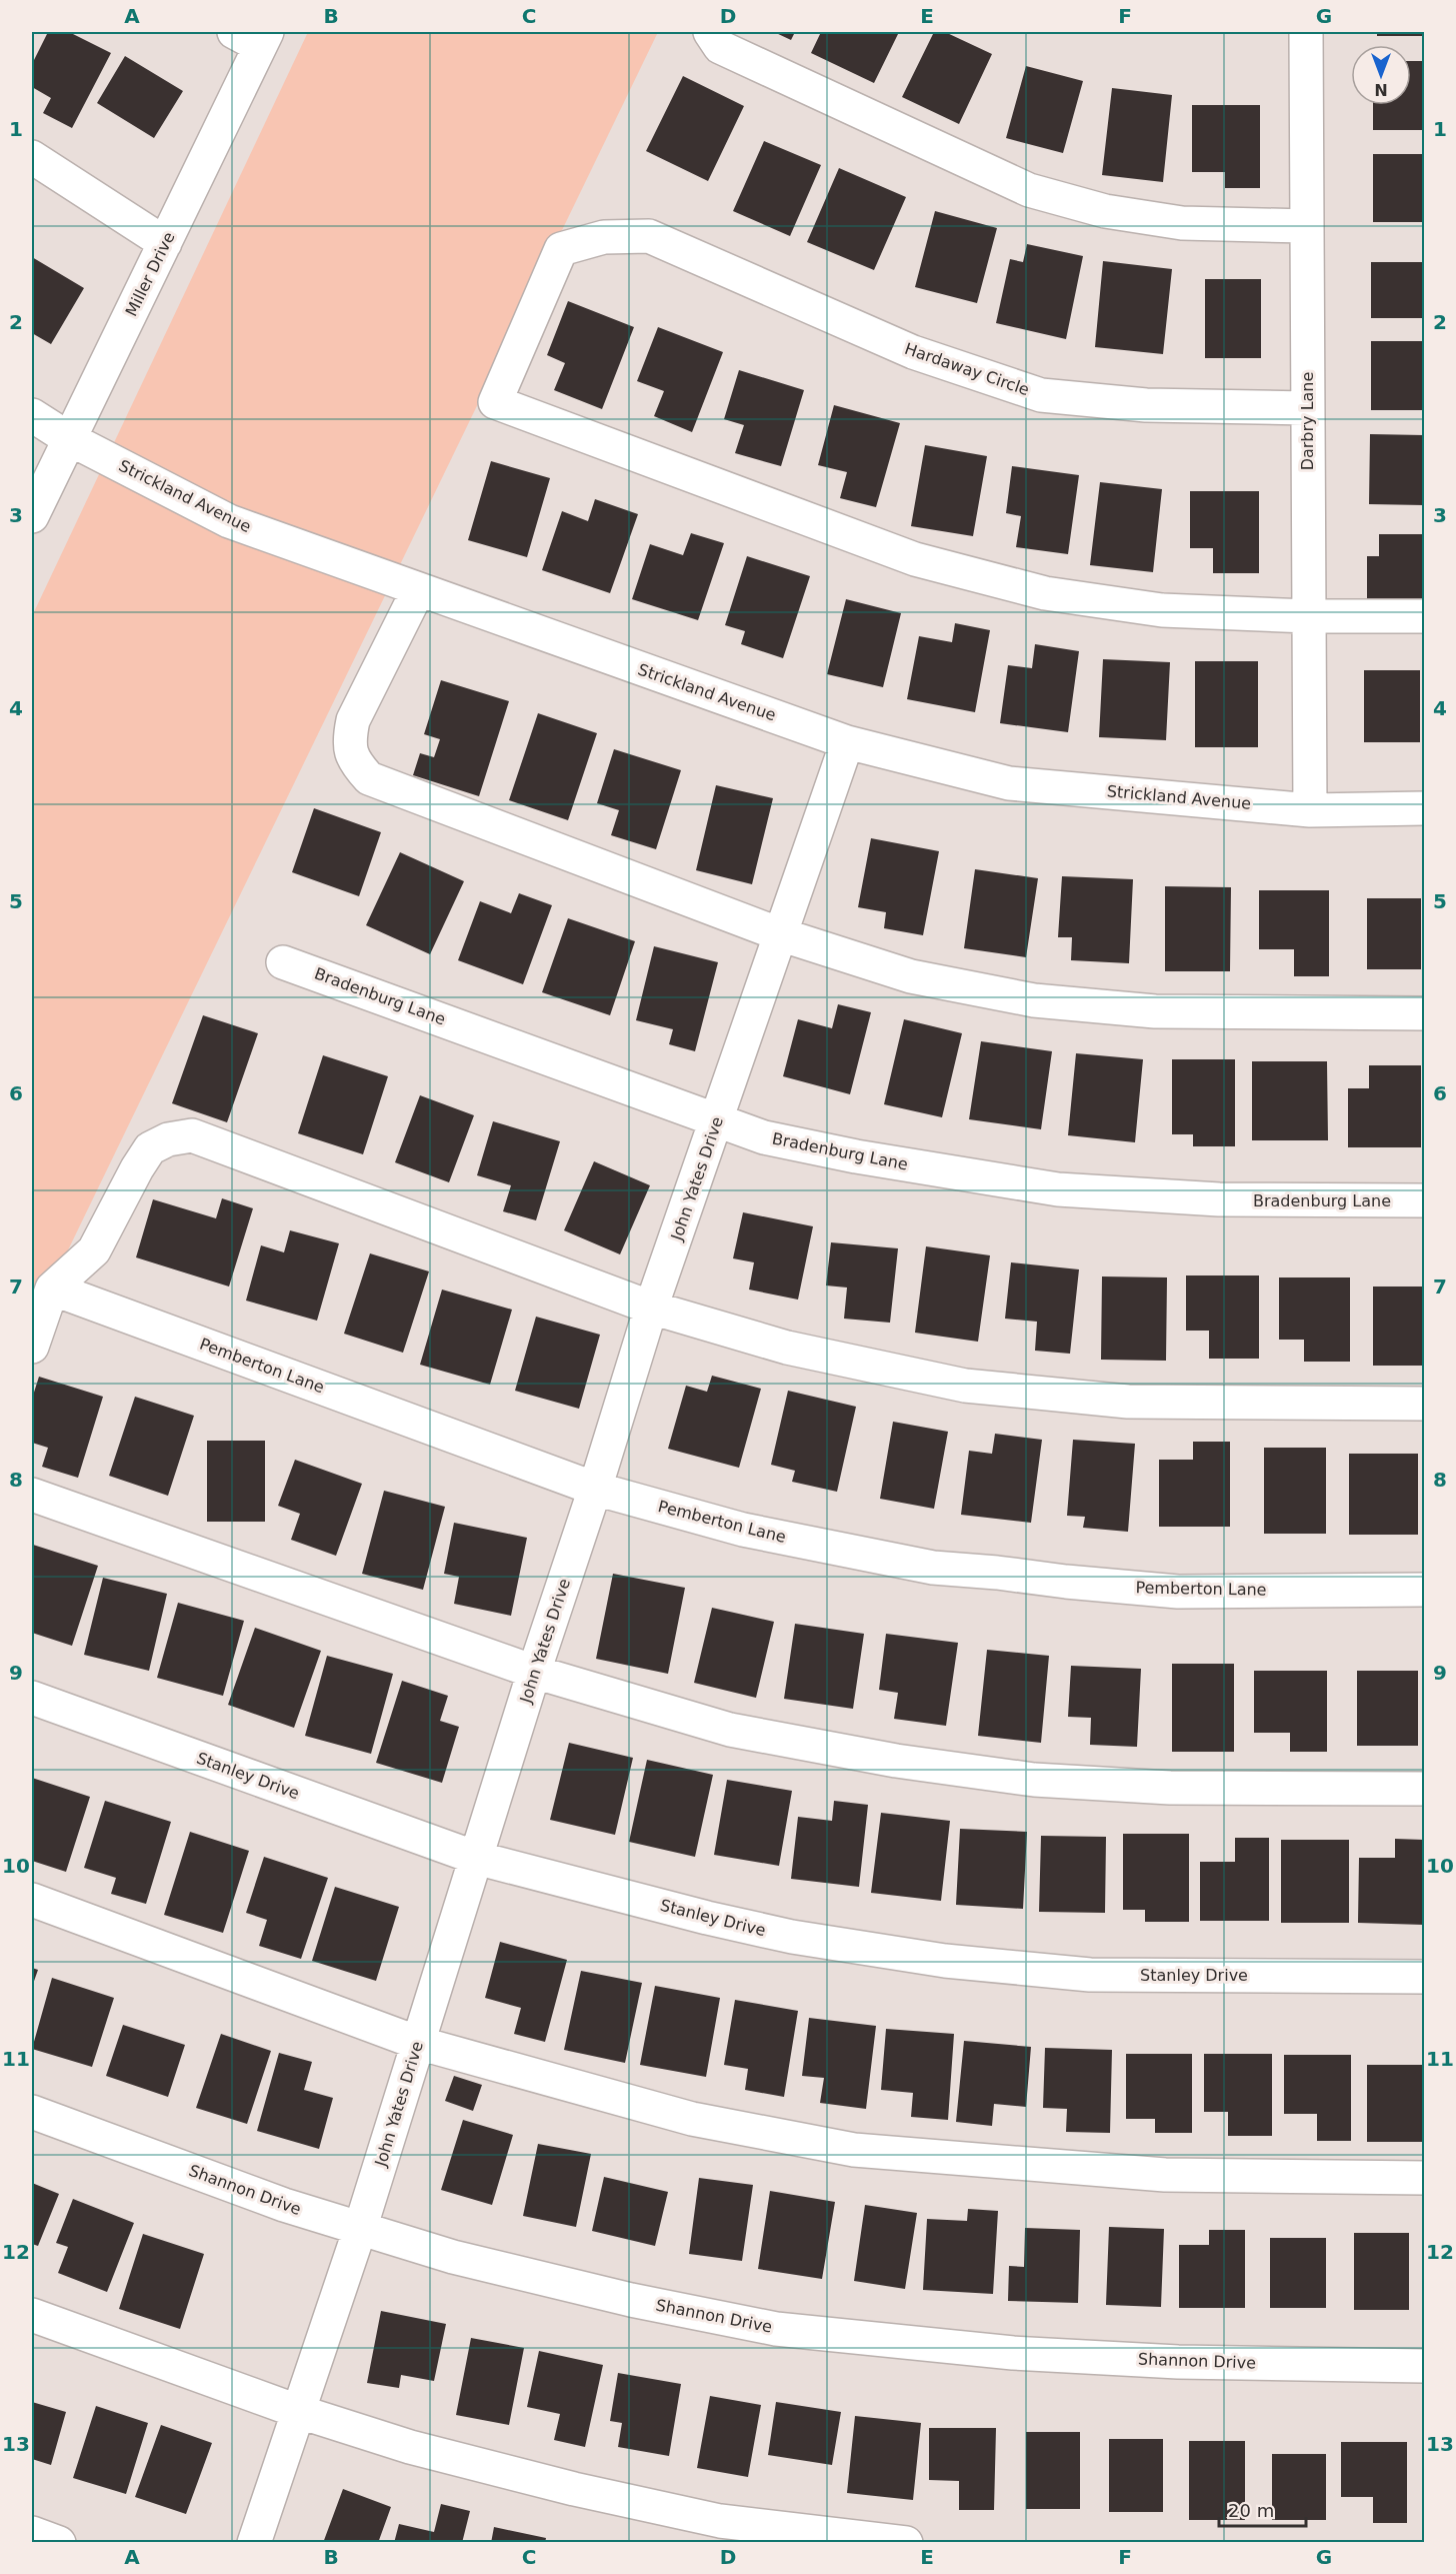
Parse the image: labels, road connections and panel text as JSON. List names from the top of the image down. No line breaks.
{"streets":{"street":["Miller Drive","Hardaway Circle","Darbry Lane","Strickland Avenue","Bradenburg Lane","John Yates Drive","Pemberton Lane","Stanley Drive","Shannon Drive"]},"crossings":[["Miller Drive","Strickland Avenue"],["Hardaway Circle","Darbry Lane"],["Darbry Lane","Strickland Avenue"],["Strickland Avenue","John Yates Drive"],["Bradenburg Lane","John Yates Drive"],["John Yates Drive","Pemberton Lane"],["John Yates Drive","Stanley Drive"],["John Yates Drive","Shannon Drive"]],"scale_bar":"20 m","north":"bottom","grid":{"columns":["A","B","C","D","E","F","G"],"rows":["1","2","3","4","5","6","7","8","9","10","11","12","13"]}}
